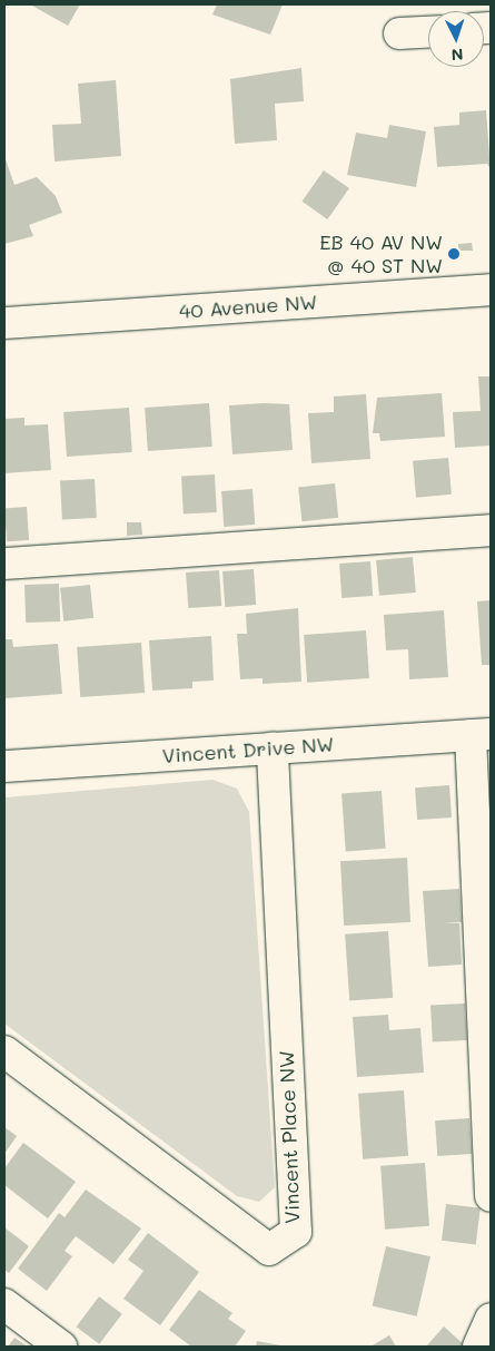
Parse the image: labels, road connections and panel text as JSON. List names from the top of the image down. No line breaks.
{"streets":{"street":["40 Avenue NW","Vincent Drive NW","Vincent Place NW"]},"crossings":[["Vincent Drive NW","Vincent Place NW"]],"places":["EB 40 AV NW @ 40 ST NW"],"north":"bottom"}
